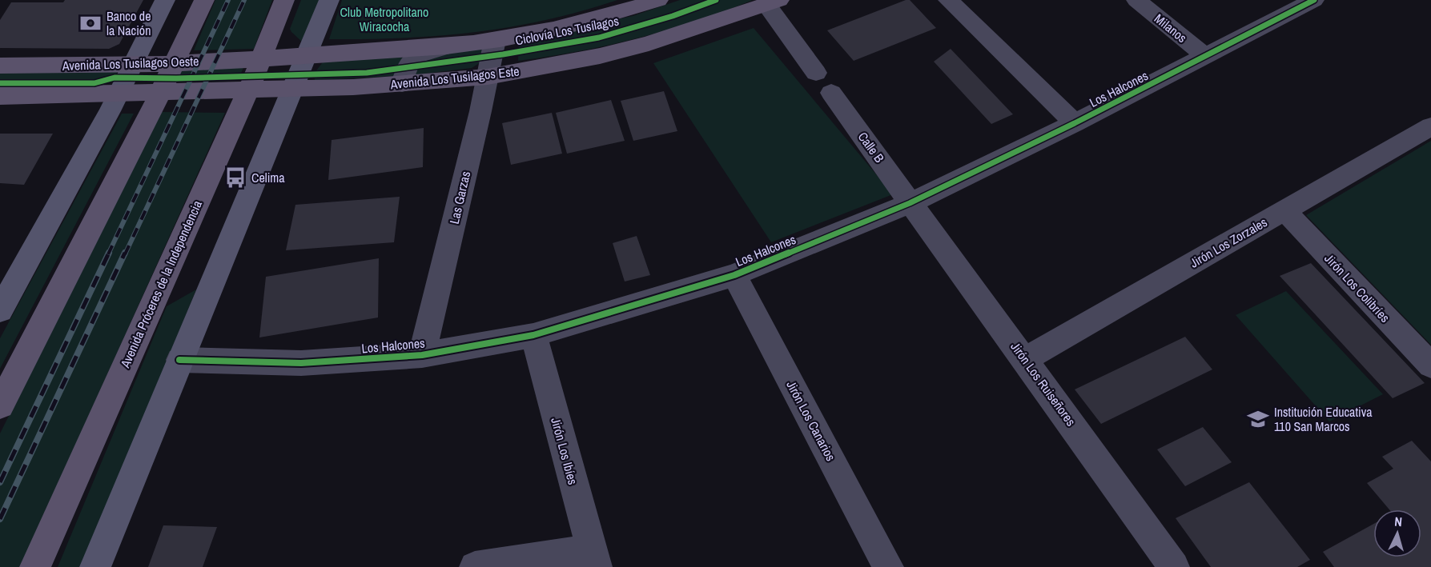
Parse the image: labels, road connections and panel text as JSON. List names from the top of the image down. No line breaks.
{"streets":{"main road":["Avenida Los Tusilagos Oeste","Avenida Los Tusilagos Este","Avenida Próceres de la Independencia"],"street":["Milanos","Los Halcones","Calle B","Las Garzas","Jirón Los Zorzales","Jirón Los Colibríes","Jirón Los Ruiseñores","Jirón Los Canarios","Jirón Los Ibíes"],"cycle path":["Ciclovía Los Tusílagos"]},"crossings":[["Milanos","Los Halcones"],["Avenida Los Tusilagos Oeste","Avenida Próceres de la Independencia"],["Avenida Los Tusilagos Este","Las Garzas"],["Avenida Los Tusilagos Este","Avenida Próceres de la Independencia"],["Los Halcones","Calle B"],["Los Halcones","Las Garzas"],["Los Halcones","Jirón Los Ruiseñores"],["Los Halcones","Jirón Los Canarios"],["Los Halcones","Jirón Los Ibíes"],["Calle B","Jirón Los Ruiseñores"],["Jirón Los Zorzales","Jirón Los Colibríes"],["Jirón Los Zorzales","Jirón Los Ruiseñores"]],"parks":["Club Metropolitano Wiracocha"],"places":{"bank":["Banco de la Nación"],"bus stop":["Celima"],"school or university":["Institución Educativa 110 San Marcos"]},"north":"top"}
